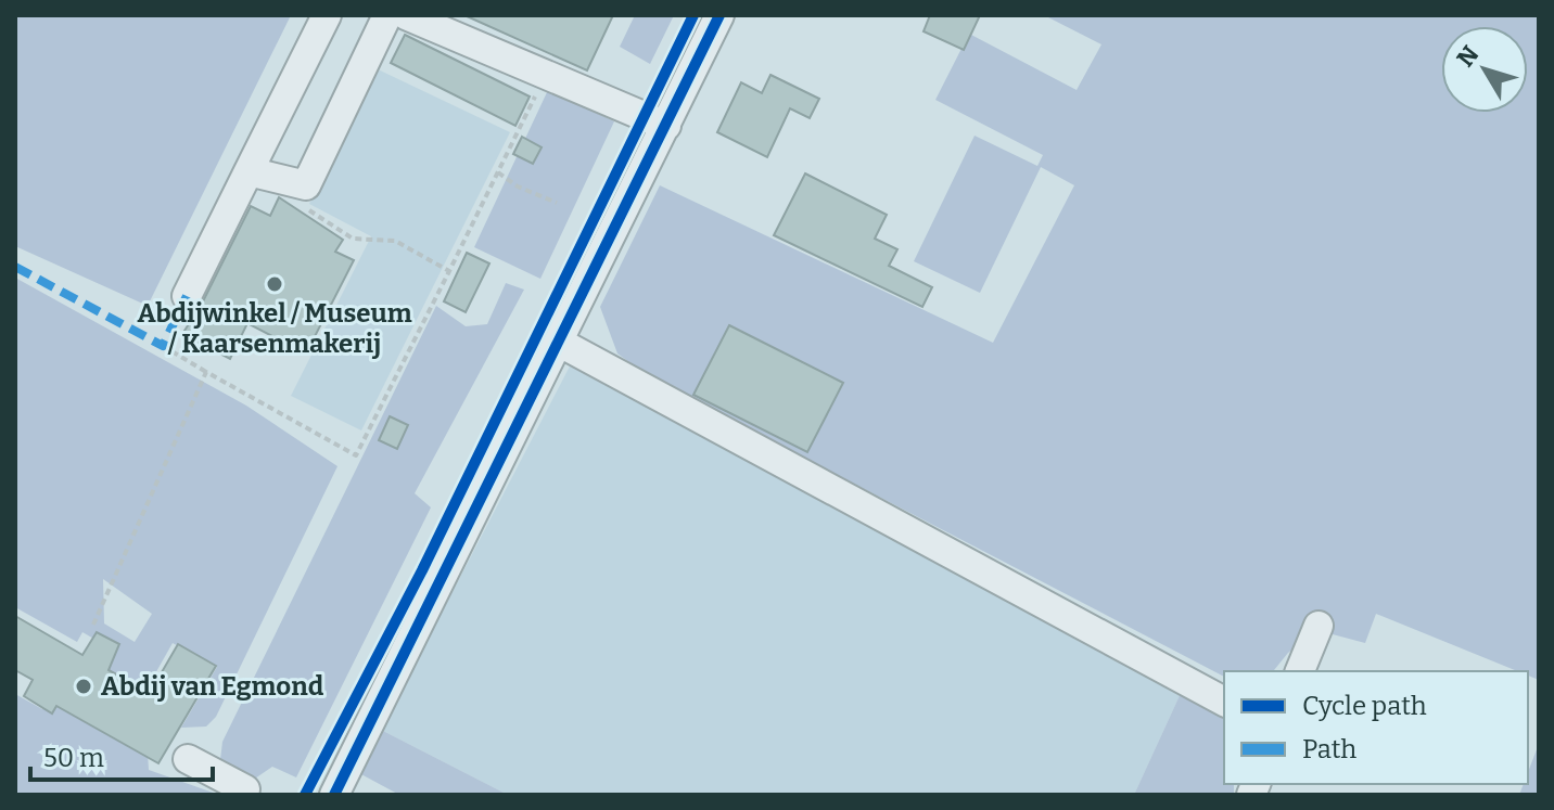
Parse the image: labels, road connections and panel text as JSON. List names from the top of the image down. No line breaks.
{"places":["Abdijwinkel / Museum / Kaarsenmakerij","Abdij van Egmond"],"legend":["Cycle path","Path"],"scale_bar":"50 m","north":"top left"}
